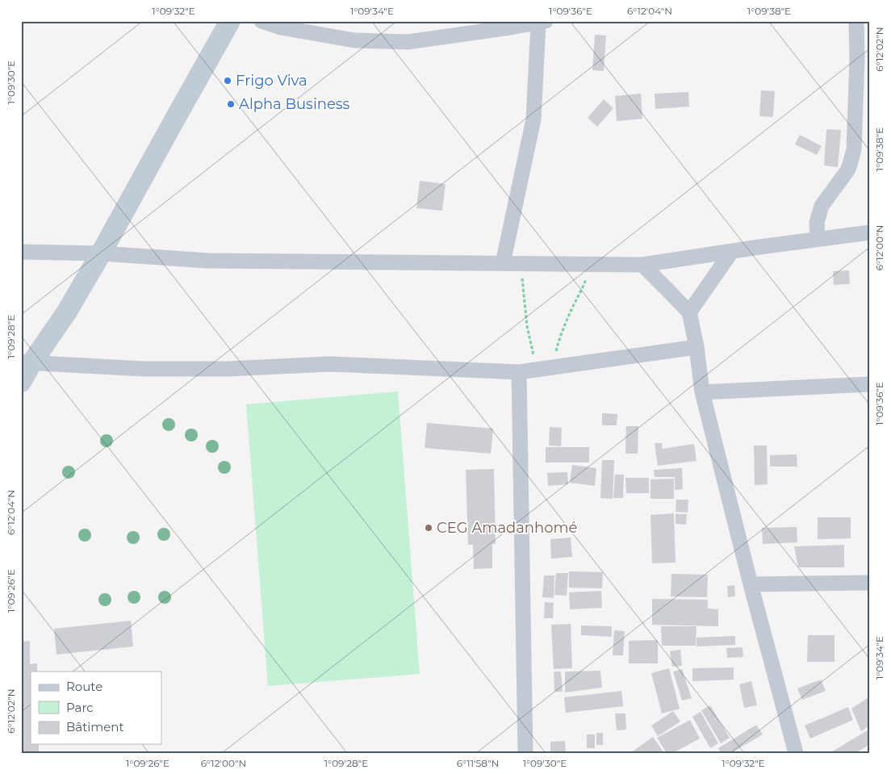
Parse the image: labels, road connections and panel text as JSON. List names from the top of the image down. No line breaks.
{"places":["Frigo Viva","Alpha Business","CEG Amadanhomé"],"legend":["Route","Parc","Bâtiment"],"coordinates":["1°09'32\"E","1°09'34\"E","1°09'36\"E","6°12'04\"N","1°09'38\"E","6°12'02\"N","1°09'30\"E","6°12'00\"N","1°09'28\"E","1°09'26\"E","6°11'58\"N"]}
